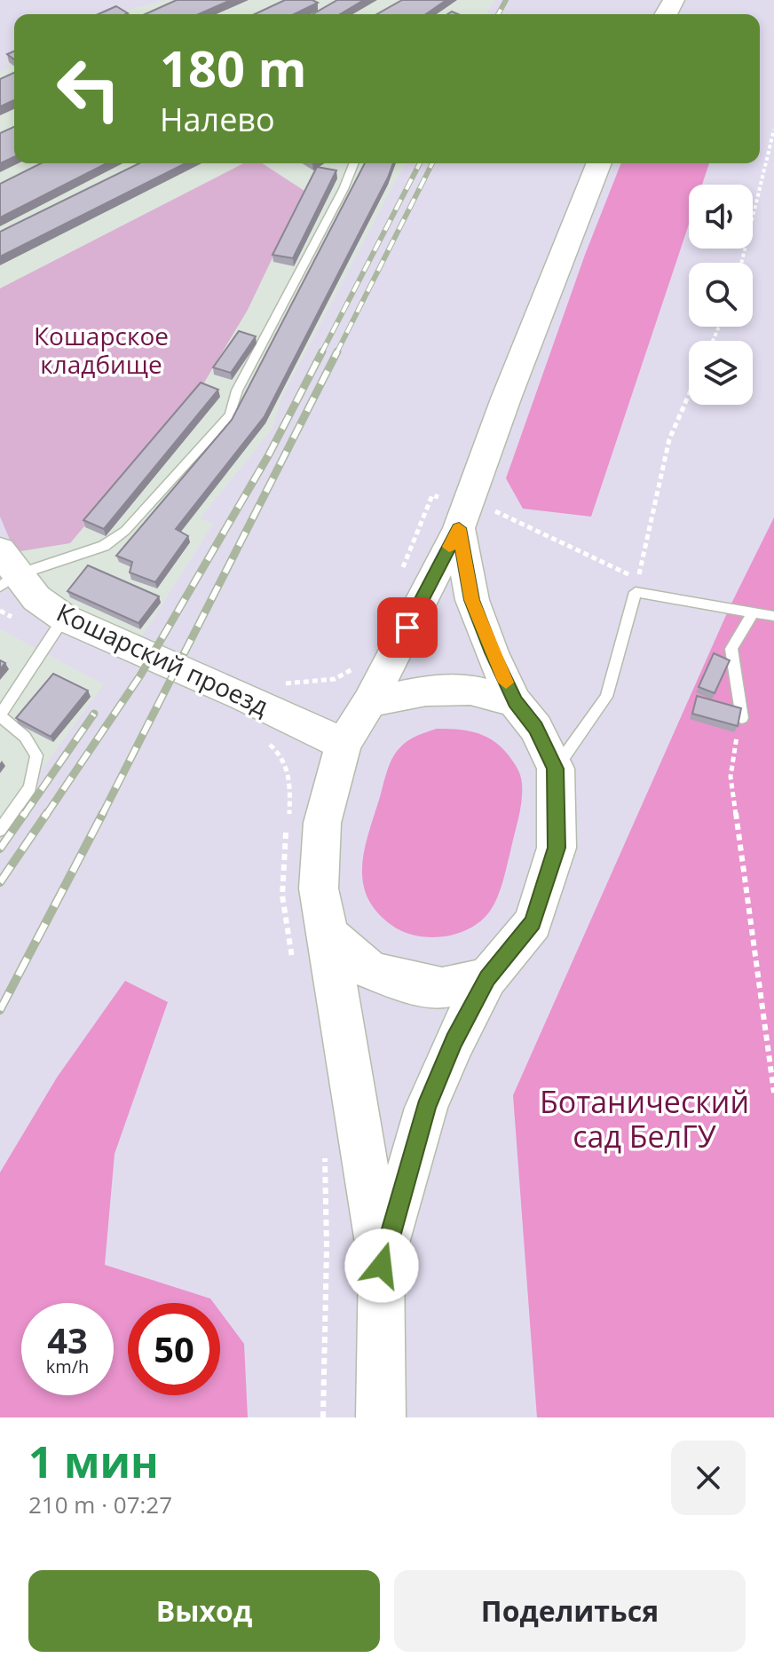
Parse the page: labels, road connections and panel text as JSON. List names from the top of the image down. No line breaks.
{"streets":{"main road":["Кошарский проезд"]},"parks":["Кошарское кладбище","Ботанический сад БелГУ"],"page":{"turn":["180 m","Налево"],"speed":"43 km/h","limit":"50","heading":["1 мин","210 m · 07:27"],"buttons":["Выход","Поделиться"]}}
